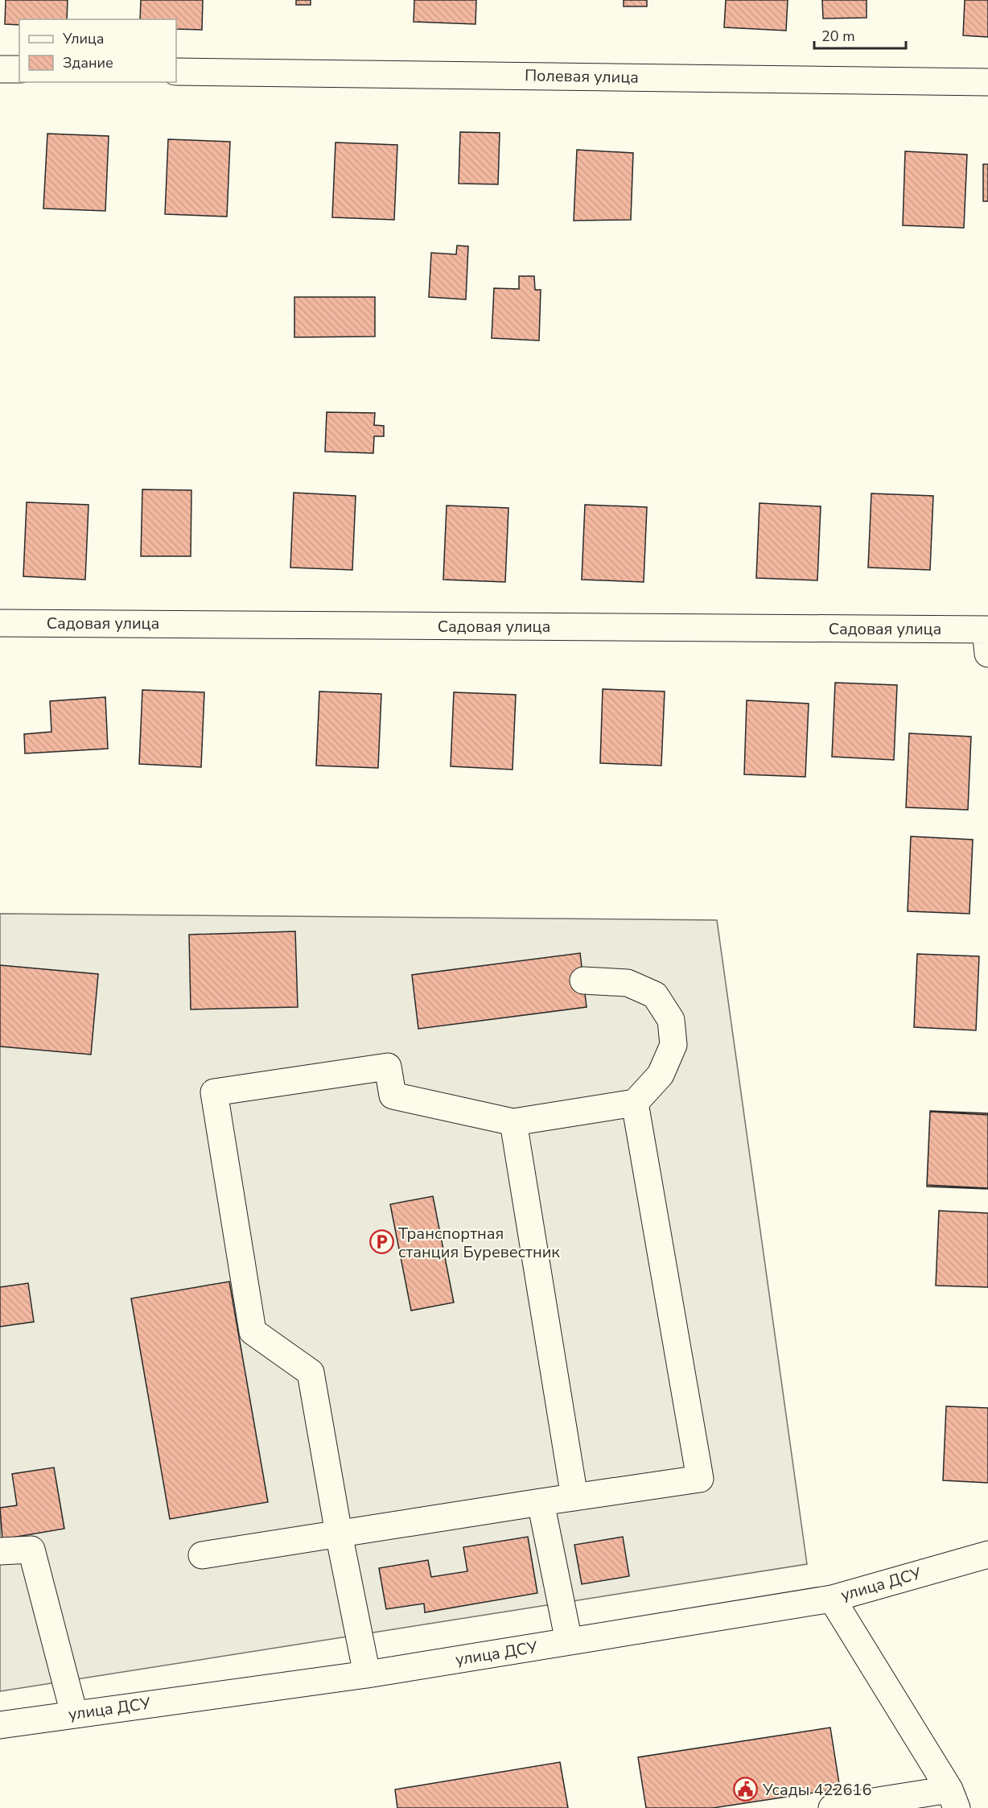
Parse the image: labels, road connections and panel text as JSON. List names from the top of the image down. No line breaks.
{"streets":{"street":["Полевая улица","Садовая улица","улица ДСУ"]},"places":{"parking":["Транспортная станция Буревестник"],"public building":["Усады 422616"]},"legend":["Улица","Здание"],"scale_bar":"20 m"}
